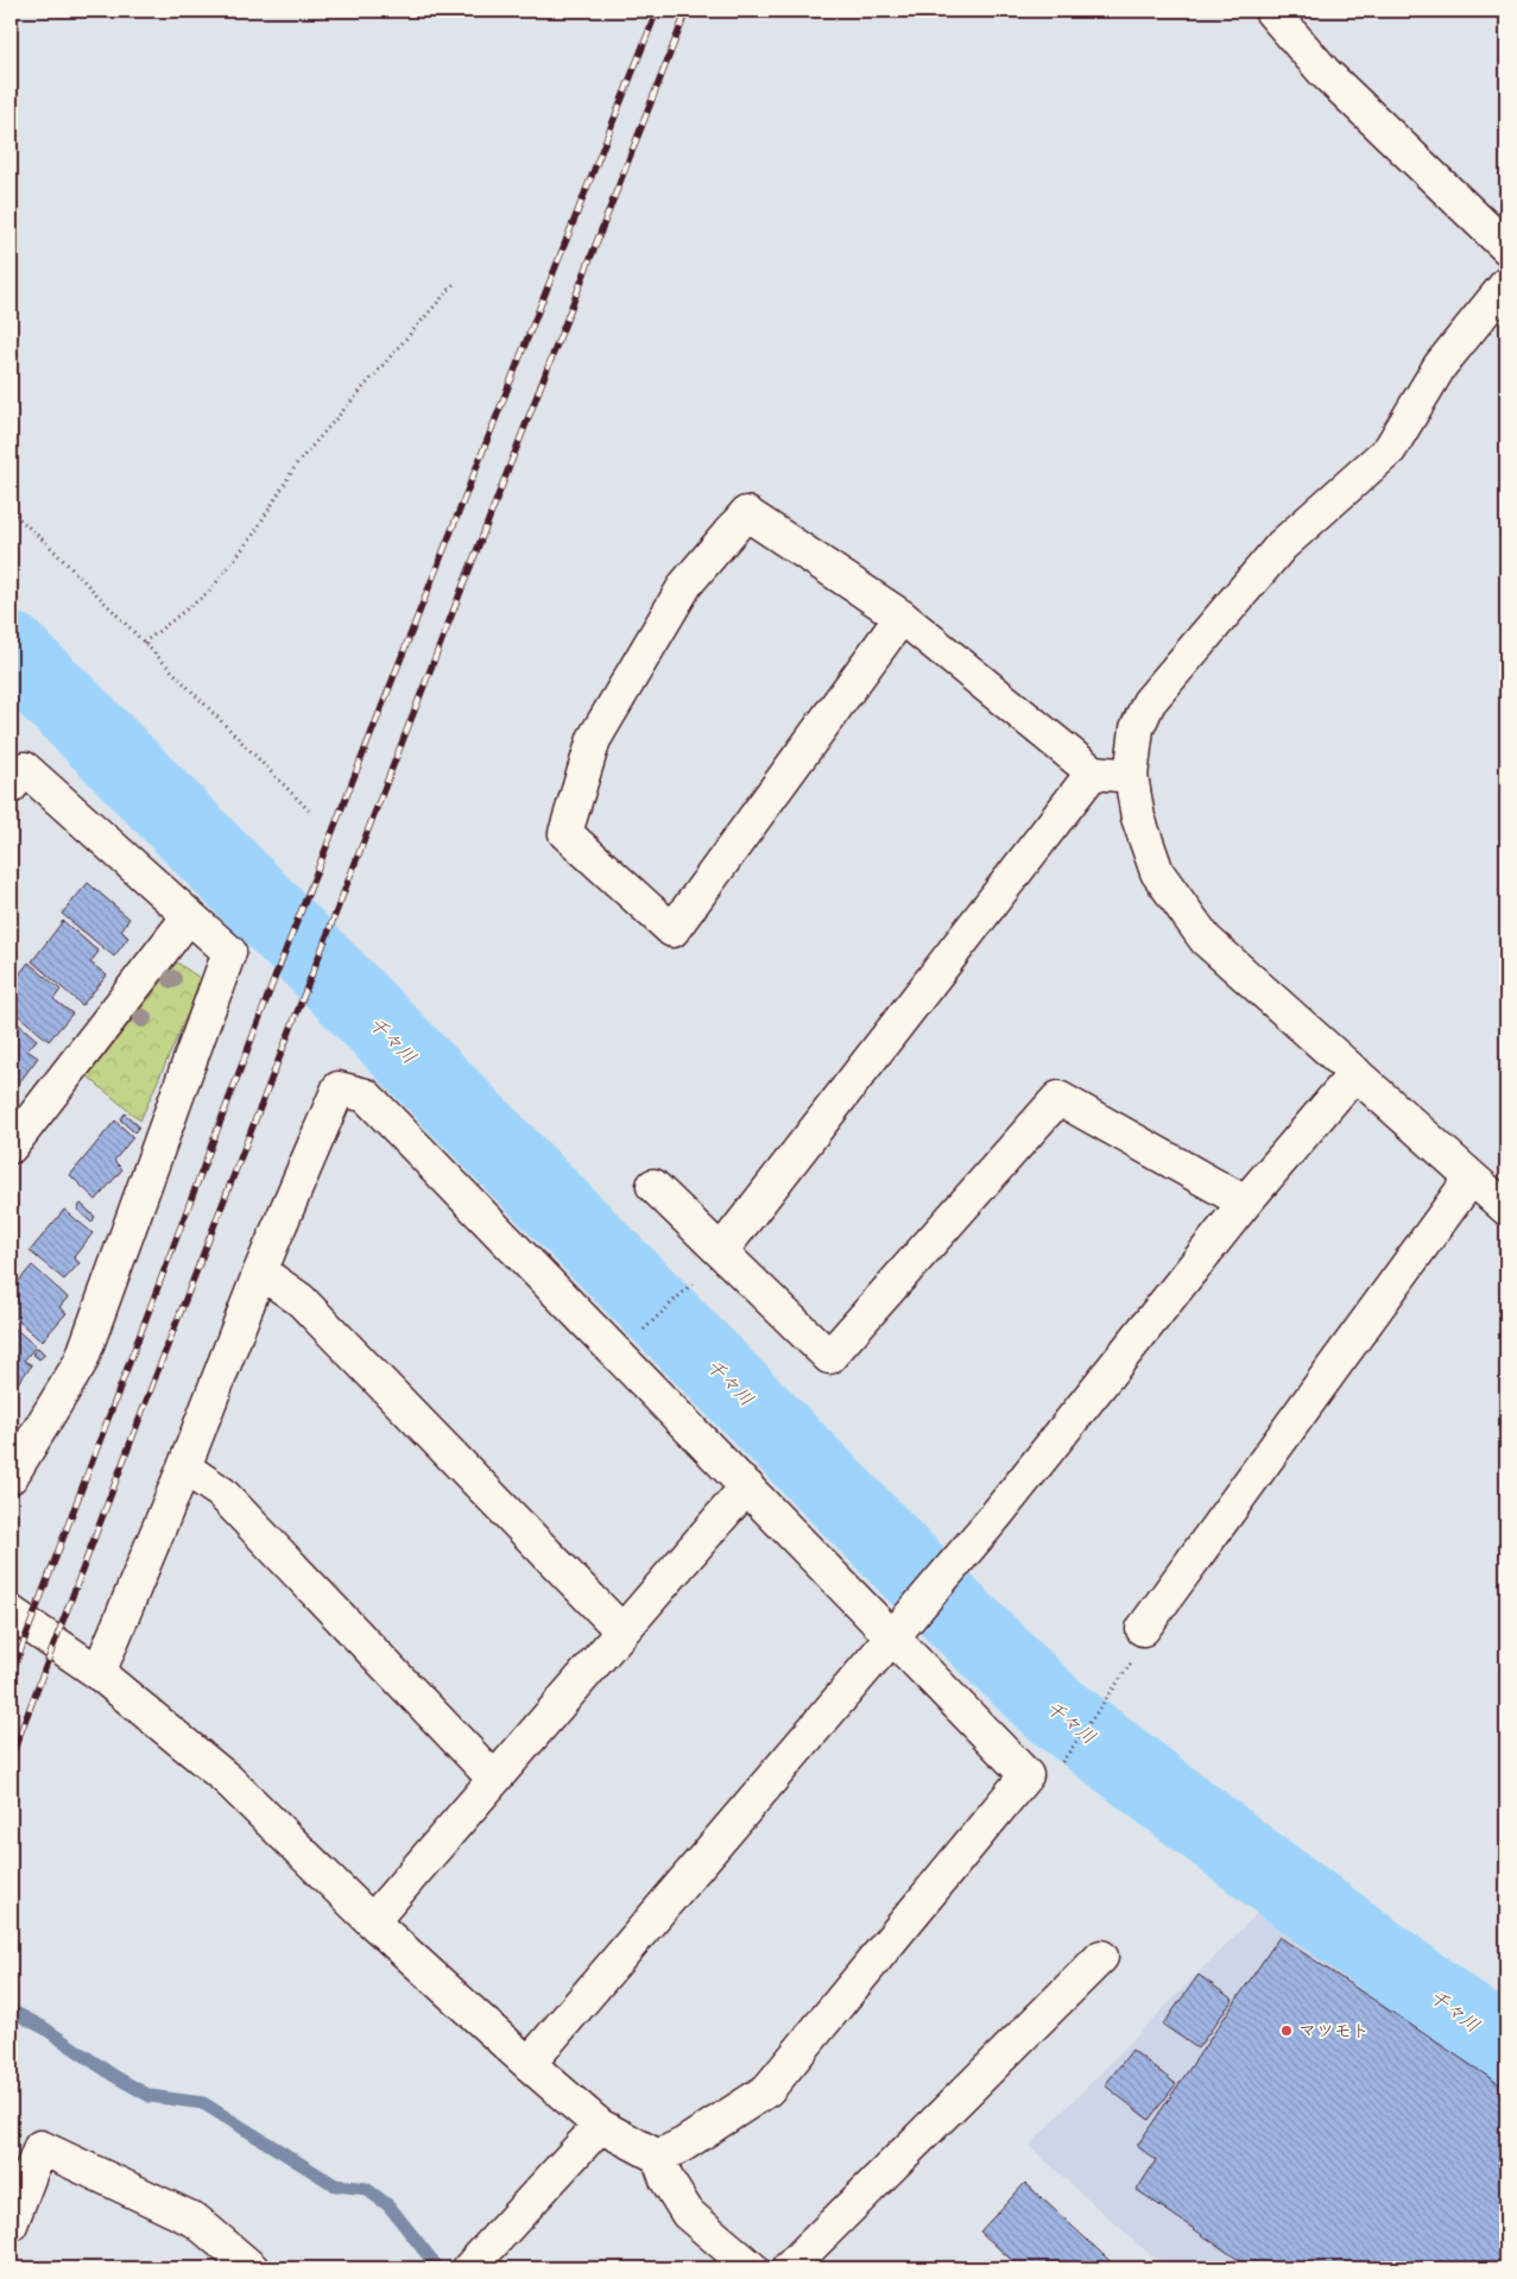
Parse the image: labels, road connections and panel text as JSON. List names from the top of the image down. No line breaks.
{"water":["千々川"],"places":["マツモト"]}
